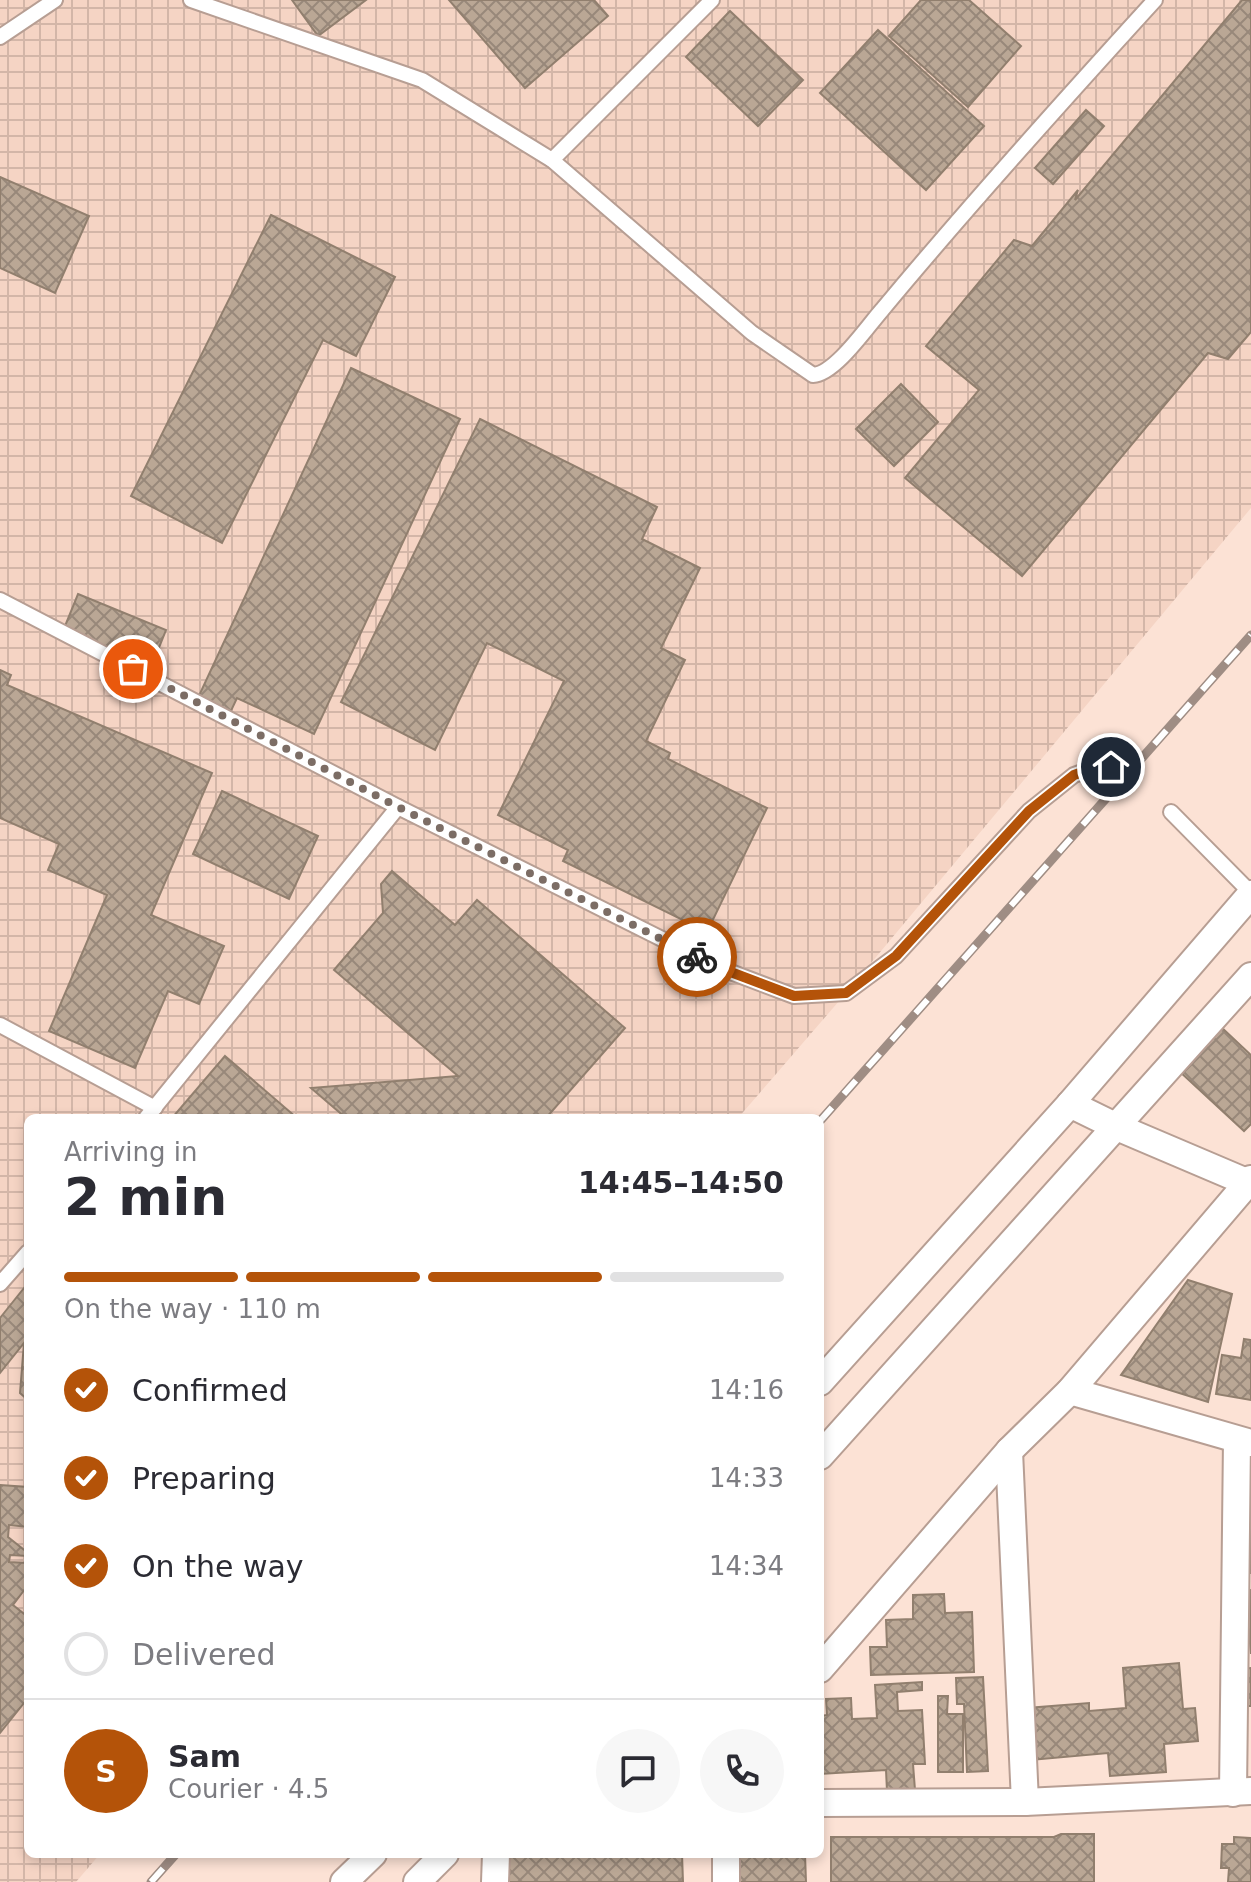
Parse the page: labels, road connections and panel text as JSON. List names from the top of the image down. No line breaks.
{"page":{"heading":["2 min","Arriving in","14:45–14:50"],"panel":["Sam","Courier · 4.5"],"bar":"On the way · 110 m","list":[["Confirmed","14:16"],["Preparing","14:33"],["On the way","14:34"],"Delivered"],"round":"S"}}
